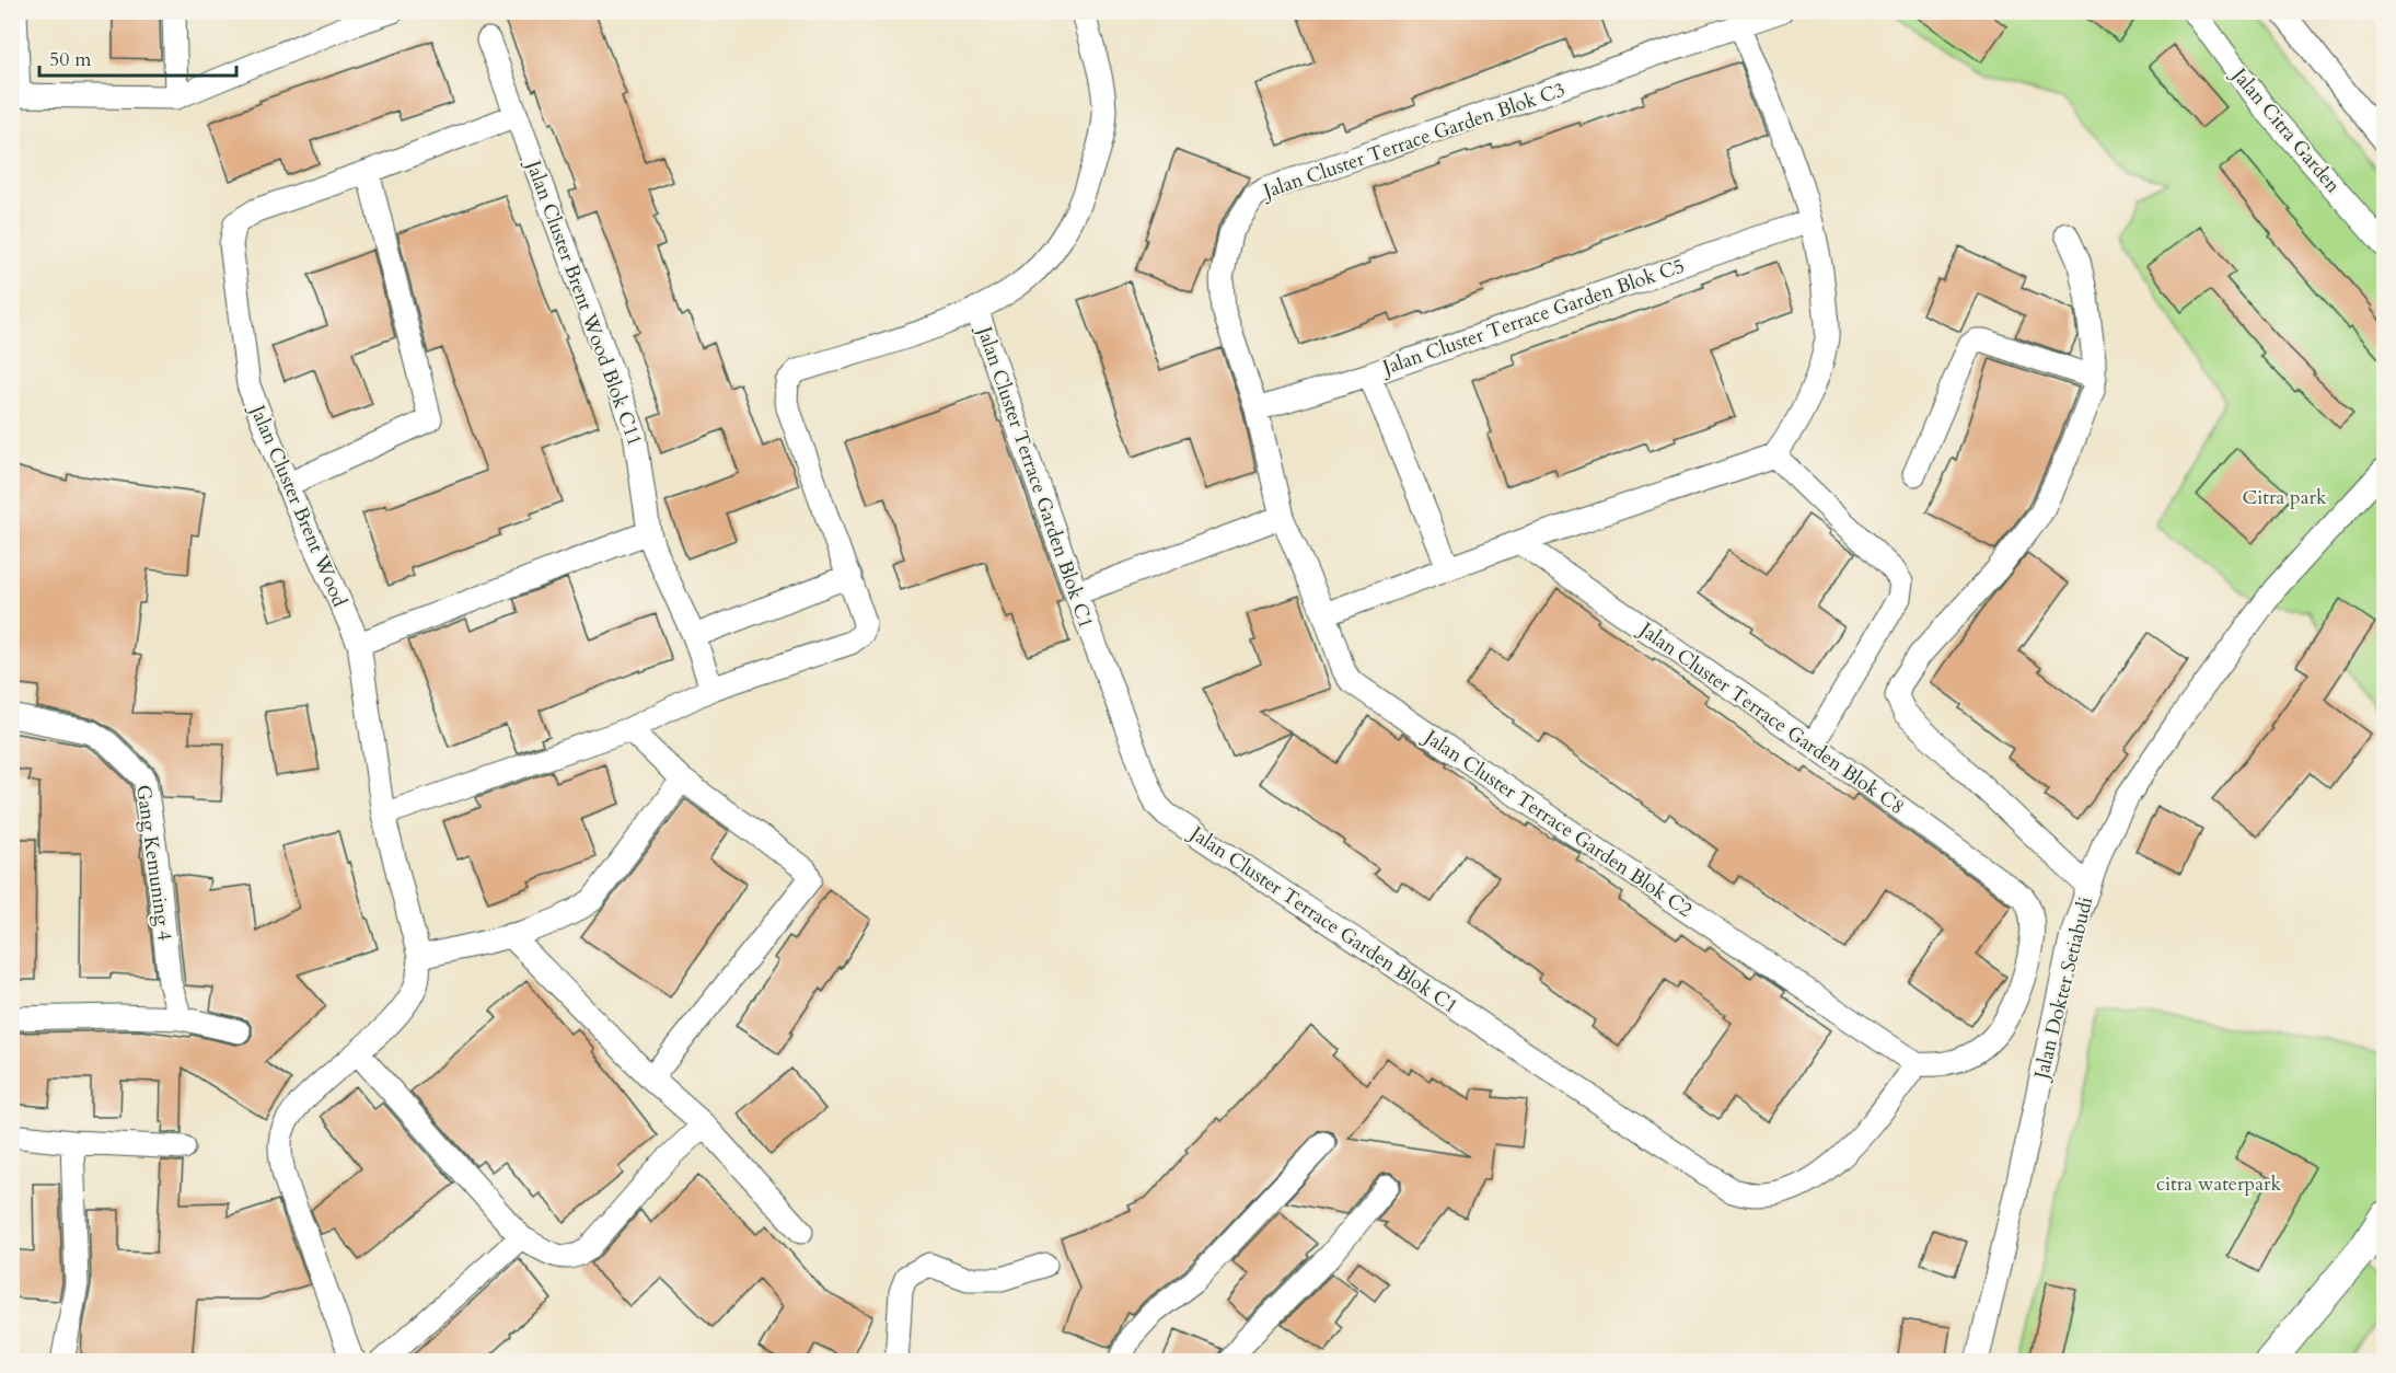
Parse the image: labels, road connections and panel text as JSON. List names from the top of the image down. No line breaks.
{"streets":{"street":["Jalan Citra Garden","Jalan Cluster Terrace Garden Blok C3","Jalan Cluster Brent Wood Blok C11","Jalan Cluster Terrace Garden Blok C5","Jalan Cluster Terrace Garden Blok C1","Jalan Cluster Brent Wood","Jalan Cluster Terrace Garden Blok C8","Jalan Cluster Terrace Garden Blok C2","Gang Kemuning 4","Jalan Dokter Setiabudi"]},"crossings":[["Jalan Cluster Terrace Garden Blok C3","Jalan Cluster Terrace Garden Blok C5"],["Jalan Cluster Terrace Garden Blok C3","Jalan Cluster Terrace Garden Blok C2"],["Jalan Cluster Brent Wood Blok C11","Jalan Cluster Brent Wood"],["Jalan Cluster Terrace Garden Blok C1","Jalan Cluster Terrace Garden Blok C8"],["Jalan Cluster Terrace Garden Blok C1","Jalan Cluster Terrace Garden Blok C2"],["Jalan Cluster Terrace Garden Blok C8","Jalan Cluster Terrace Garden Blok C2"]],"parks":["Citra park","citra waterpark"],"scale_bar":"50 m"}
